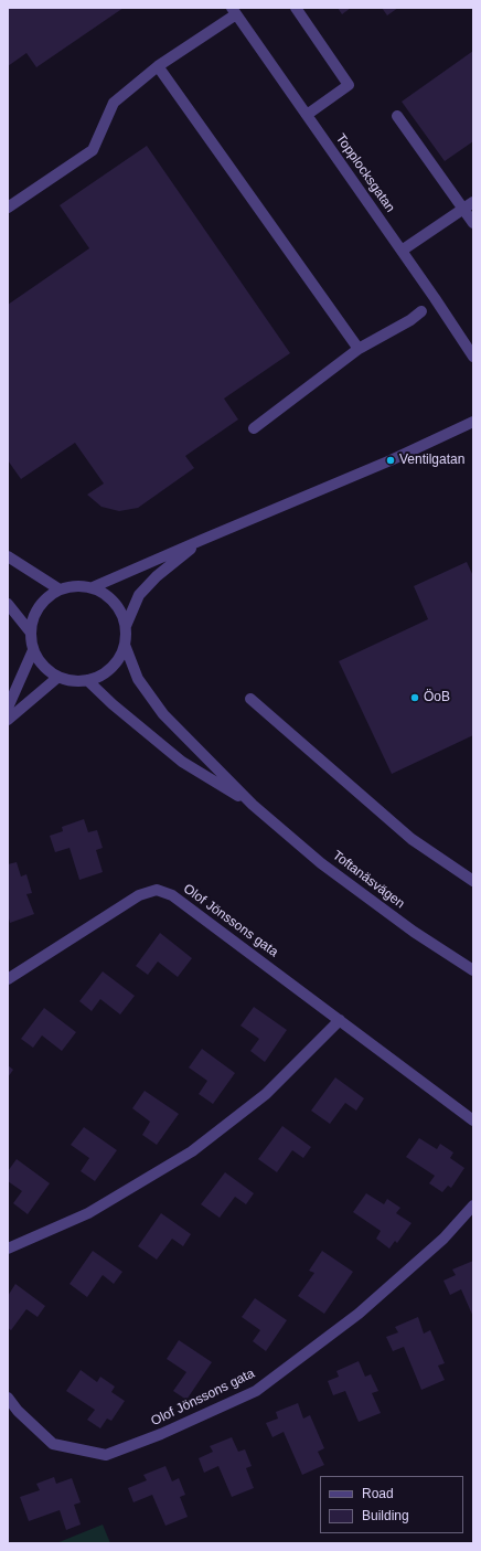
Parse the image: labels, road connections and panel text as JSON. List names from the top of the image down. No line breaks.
{"streets":{"street":["Topplocksgatan","Toftanäsvägen","Olof Jönssons gata"]},"places":["Ventilgatan","ÖoB"],"legend":["Road","Building"]}
